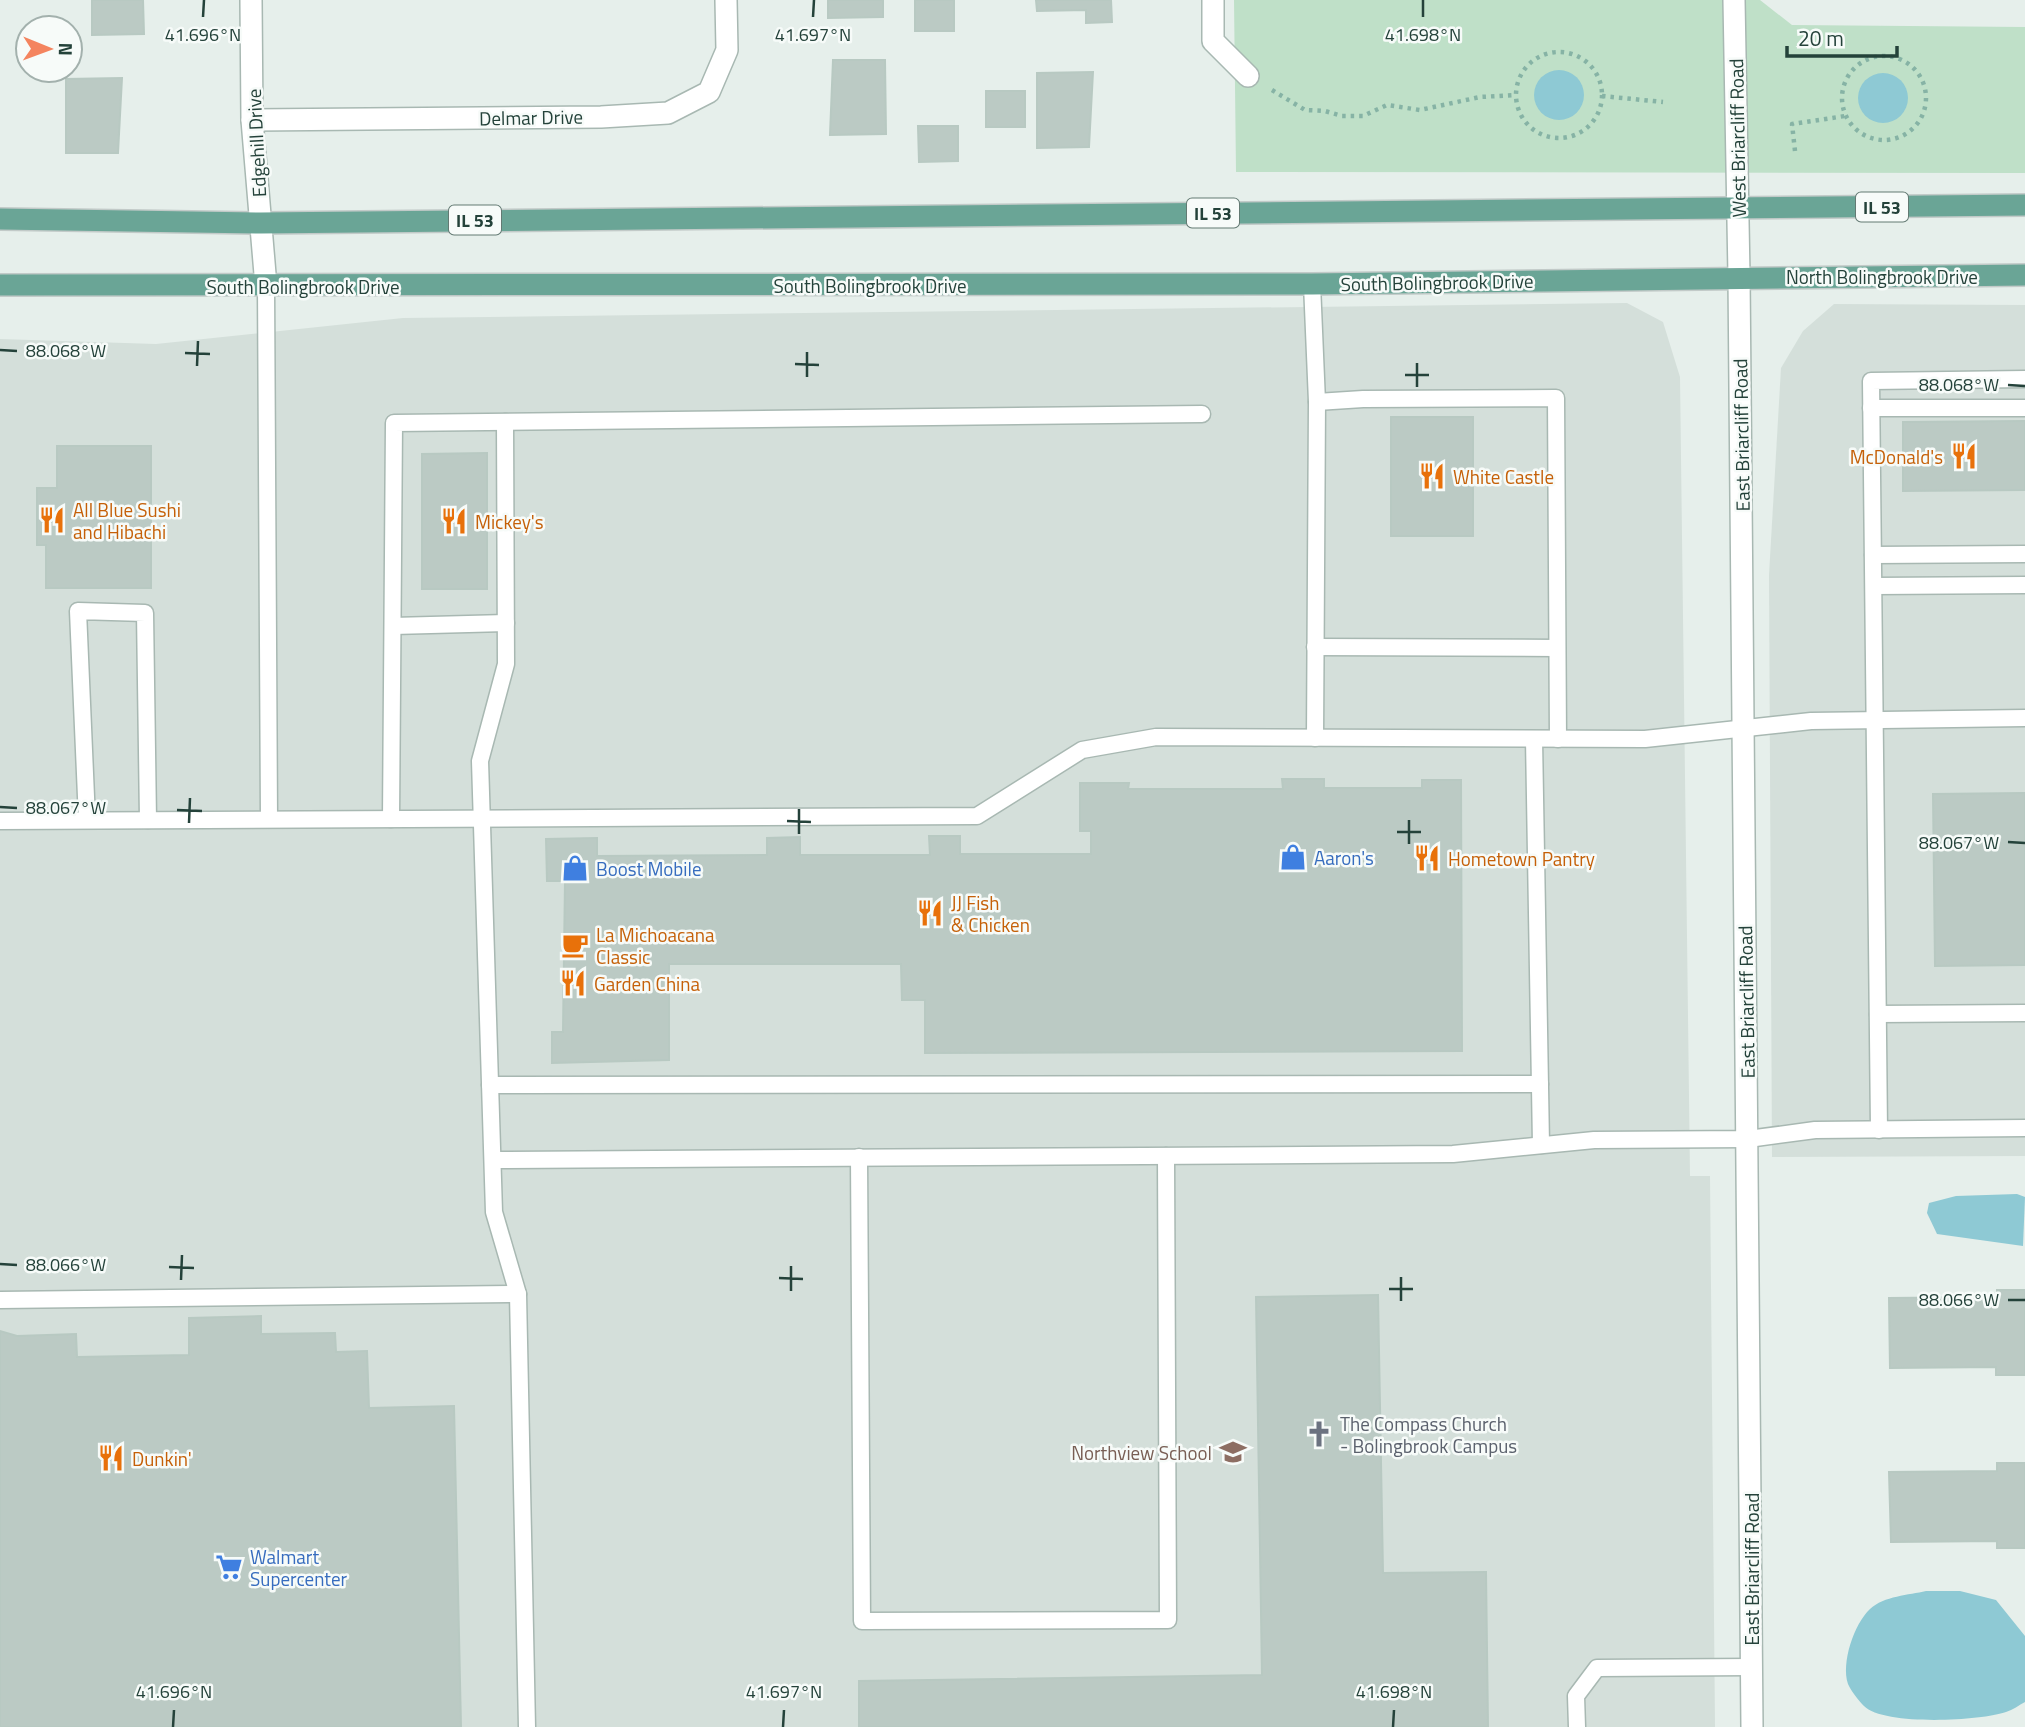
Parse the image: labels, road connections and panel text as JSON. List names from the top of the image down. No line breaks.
{"streets":{"main road":["IL 53","North Bolingbrook Drive","South Bolingbrook Drive"],"street":["Delmar Drive","West Briarcliff Road","Edgehill Drive","East Briarcliff Road"]},"crossings":[["Delmar Drive","Edgehill Drive"],["West Briarcliff Road","IL 53"],["West Briarcliff Road","North Bolingbrook Drive"],["West Briarcliff Road","South Bolingbrook Drive"],["West Briarcliff Road","East Briarcliff Road"],["Edgehill Drive","IL 53"],["Edgehill Drive","South Bolingbrook Drive"],["North Bolingbrook Drive","South Bolingbrook Drive"],["North Bolingbrook Drive","East Briarcliff Road"],["South Bolingbrook Drive","East Briarcliff Road"]],"places":{"restaurant":["McDonald's","White Castle","All Blue Sushi and Hibachi","Mickey's","Hometown Pantry","JJ Fish & Chicken","Garden China","Dunkin'"],"shop":["Aaron's","Boost Mobile"],"cafe":["La Michoacana Classic"],"church":["The Compass Church - Bolingbrook Campus"],"school or university":["Northview School"],"supermarket":["Walmart Supercenter"]},"scale_bar":"20 m","north":"right","coordinates":["41.696°N","41.697°N","41.698°N","88.068°W","88.067°W","88.066°W"]}
